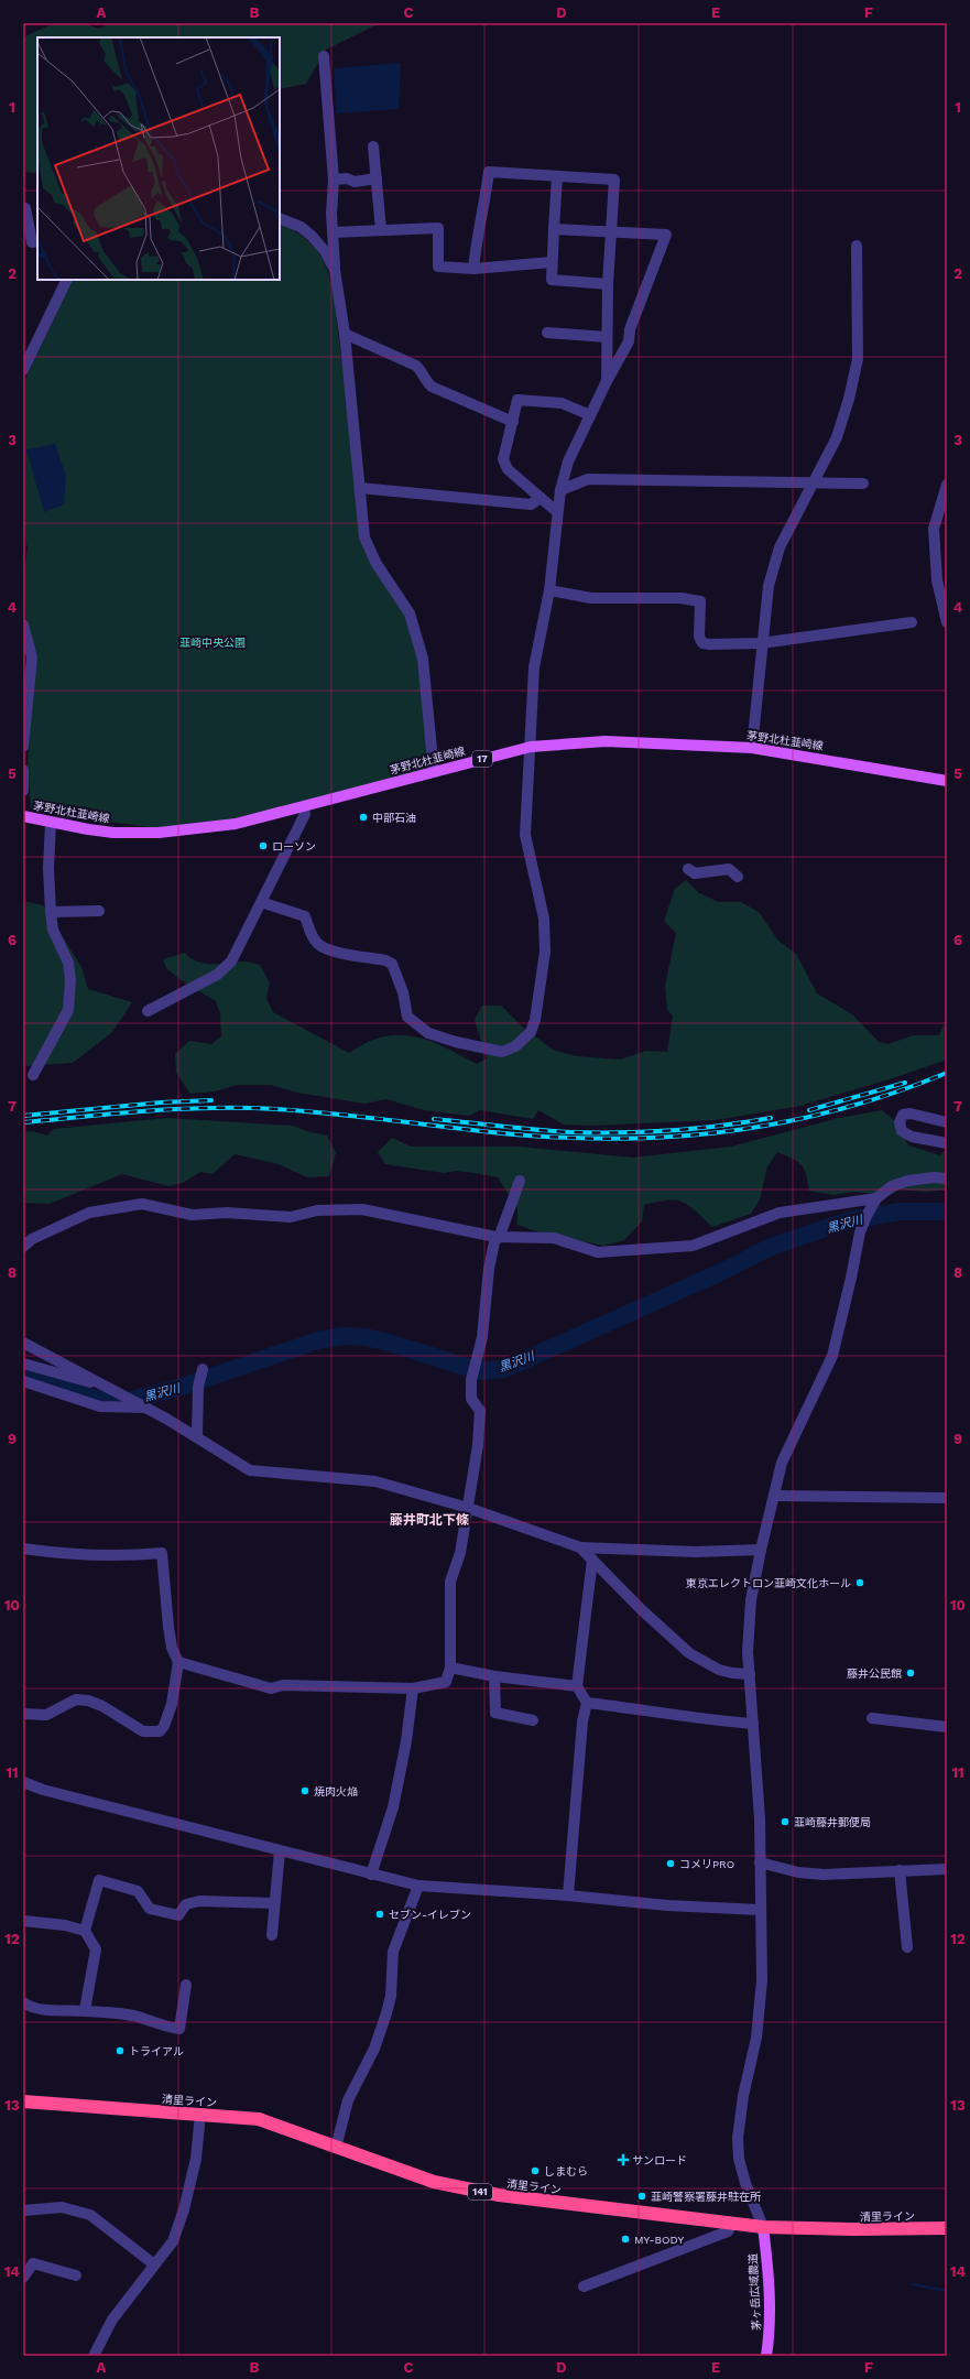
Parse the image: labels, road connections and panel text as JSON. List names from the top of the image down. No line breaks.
{"streets":{"highway":["清里ライン","141"],"main road":["茅野北杜韮崎線","17","茅ヶ岳広域農道"]},"crossings":[["清里ライン","茅ヶ岳広域農道"]],"districts":["藤井町北下條"],"water":["黒沢川"],"parks":["韮崎中央公園"],"places":{"other":["中部石油","ローソン","東京エレクトロン韮崎文化ホール","藤井公民館","焼肉火焔","韮崎藤井郵便局","コメリPRO","セブン-イレブン","トライアル","しまむら","韮崎警察署藤井駐在所","MY-BODY"],"health":["サンロード"]},"grid":{"columns":["A","B","C","D","E","F"],"rows":["1","2","3","4","5","6","7","8","9","10","11","12","13","14"]}}
